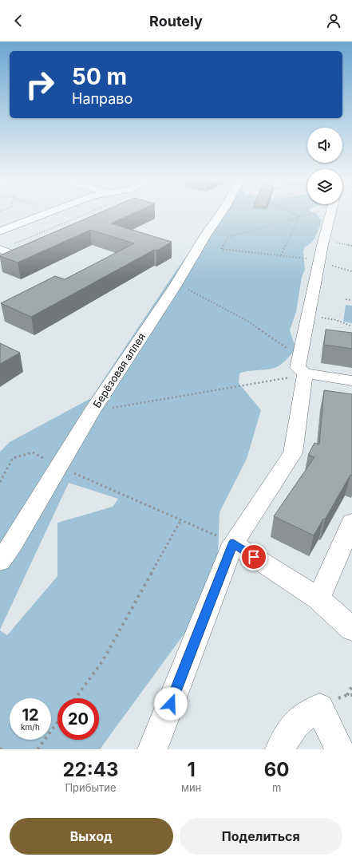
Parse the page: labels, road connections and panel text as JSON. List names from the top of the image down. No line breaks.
{"streets":{"street":["Берёзовая аллея"]},"page":{"header":"Routely","turn":["50 m","Направо"],"speed":"12 km/h","limit":"20","eta":["22:43","Прибытие","1","мин","60","m"],"buttons":["Выход","Поделиться"]}}
